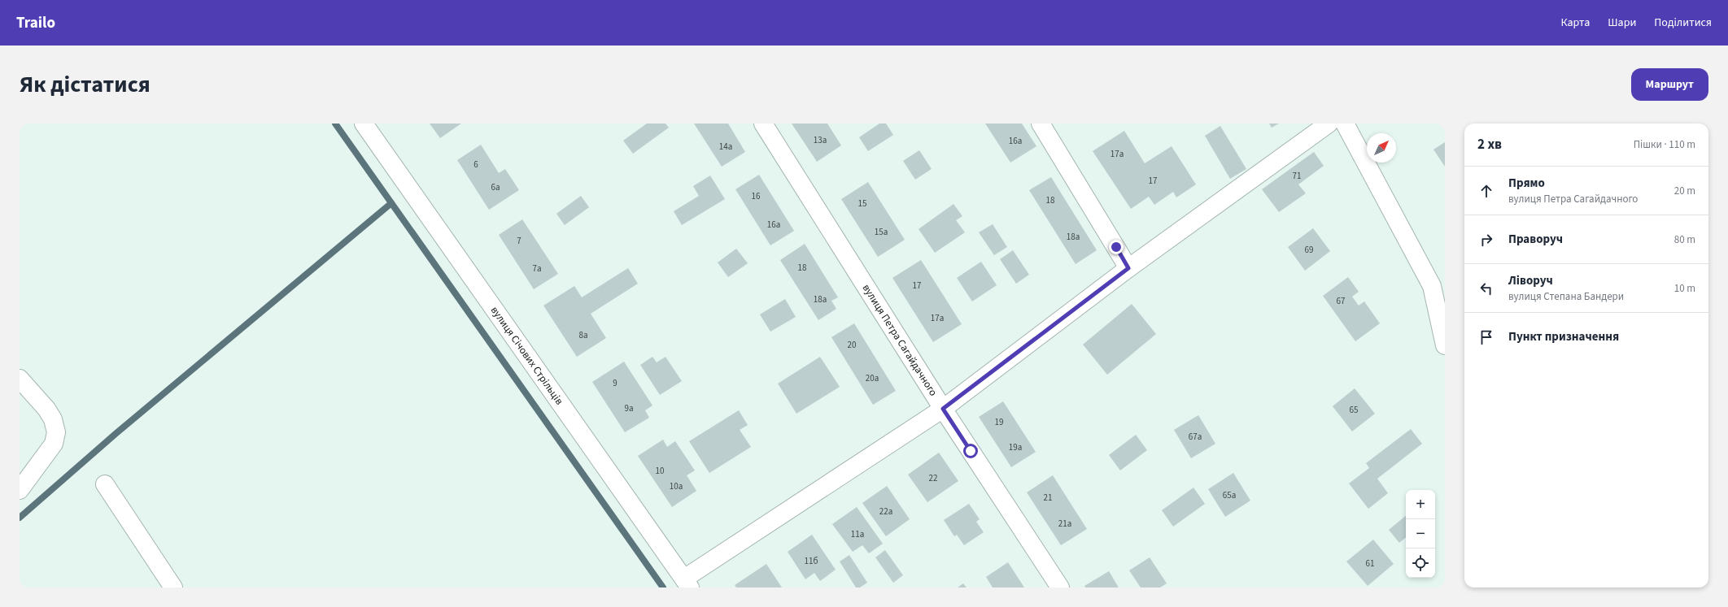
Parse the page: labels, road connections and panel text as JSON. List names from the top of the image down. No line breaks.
{"streets":{"street":["вулиця Петра Сагайдачного","вулиця Січових Стрільців"]},"house_numbers":["13а","16а","14а","17а","6","71","17","6а","16","18","15","16а","15а","18а","7","69","18","7а","17","18а","67","17а","8а","20","20а","9","9а","65","19","67а","19а","10","22","10а","65а","21","22а","21а","11а","11б","61"],"north":"top right","page":{"header":"Trailo","nav":["Карта","Шари","Поділитися"],"title":"Як дістатися","buttons":"Маршрут","heading":["2 хв","Пішки · 110 m"],"list":[["Прямо","вулиця Петра Сагайдачного","20 m"],["Праворуч","80 m"],["Ліворуч","вулиця Степана Бандери","10 m"],"Пункт призначення"],"map_buttons":["+","−"]}}
